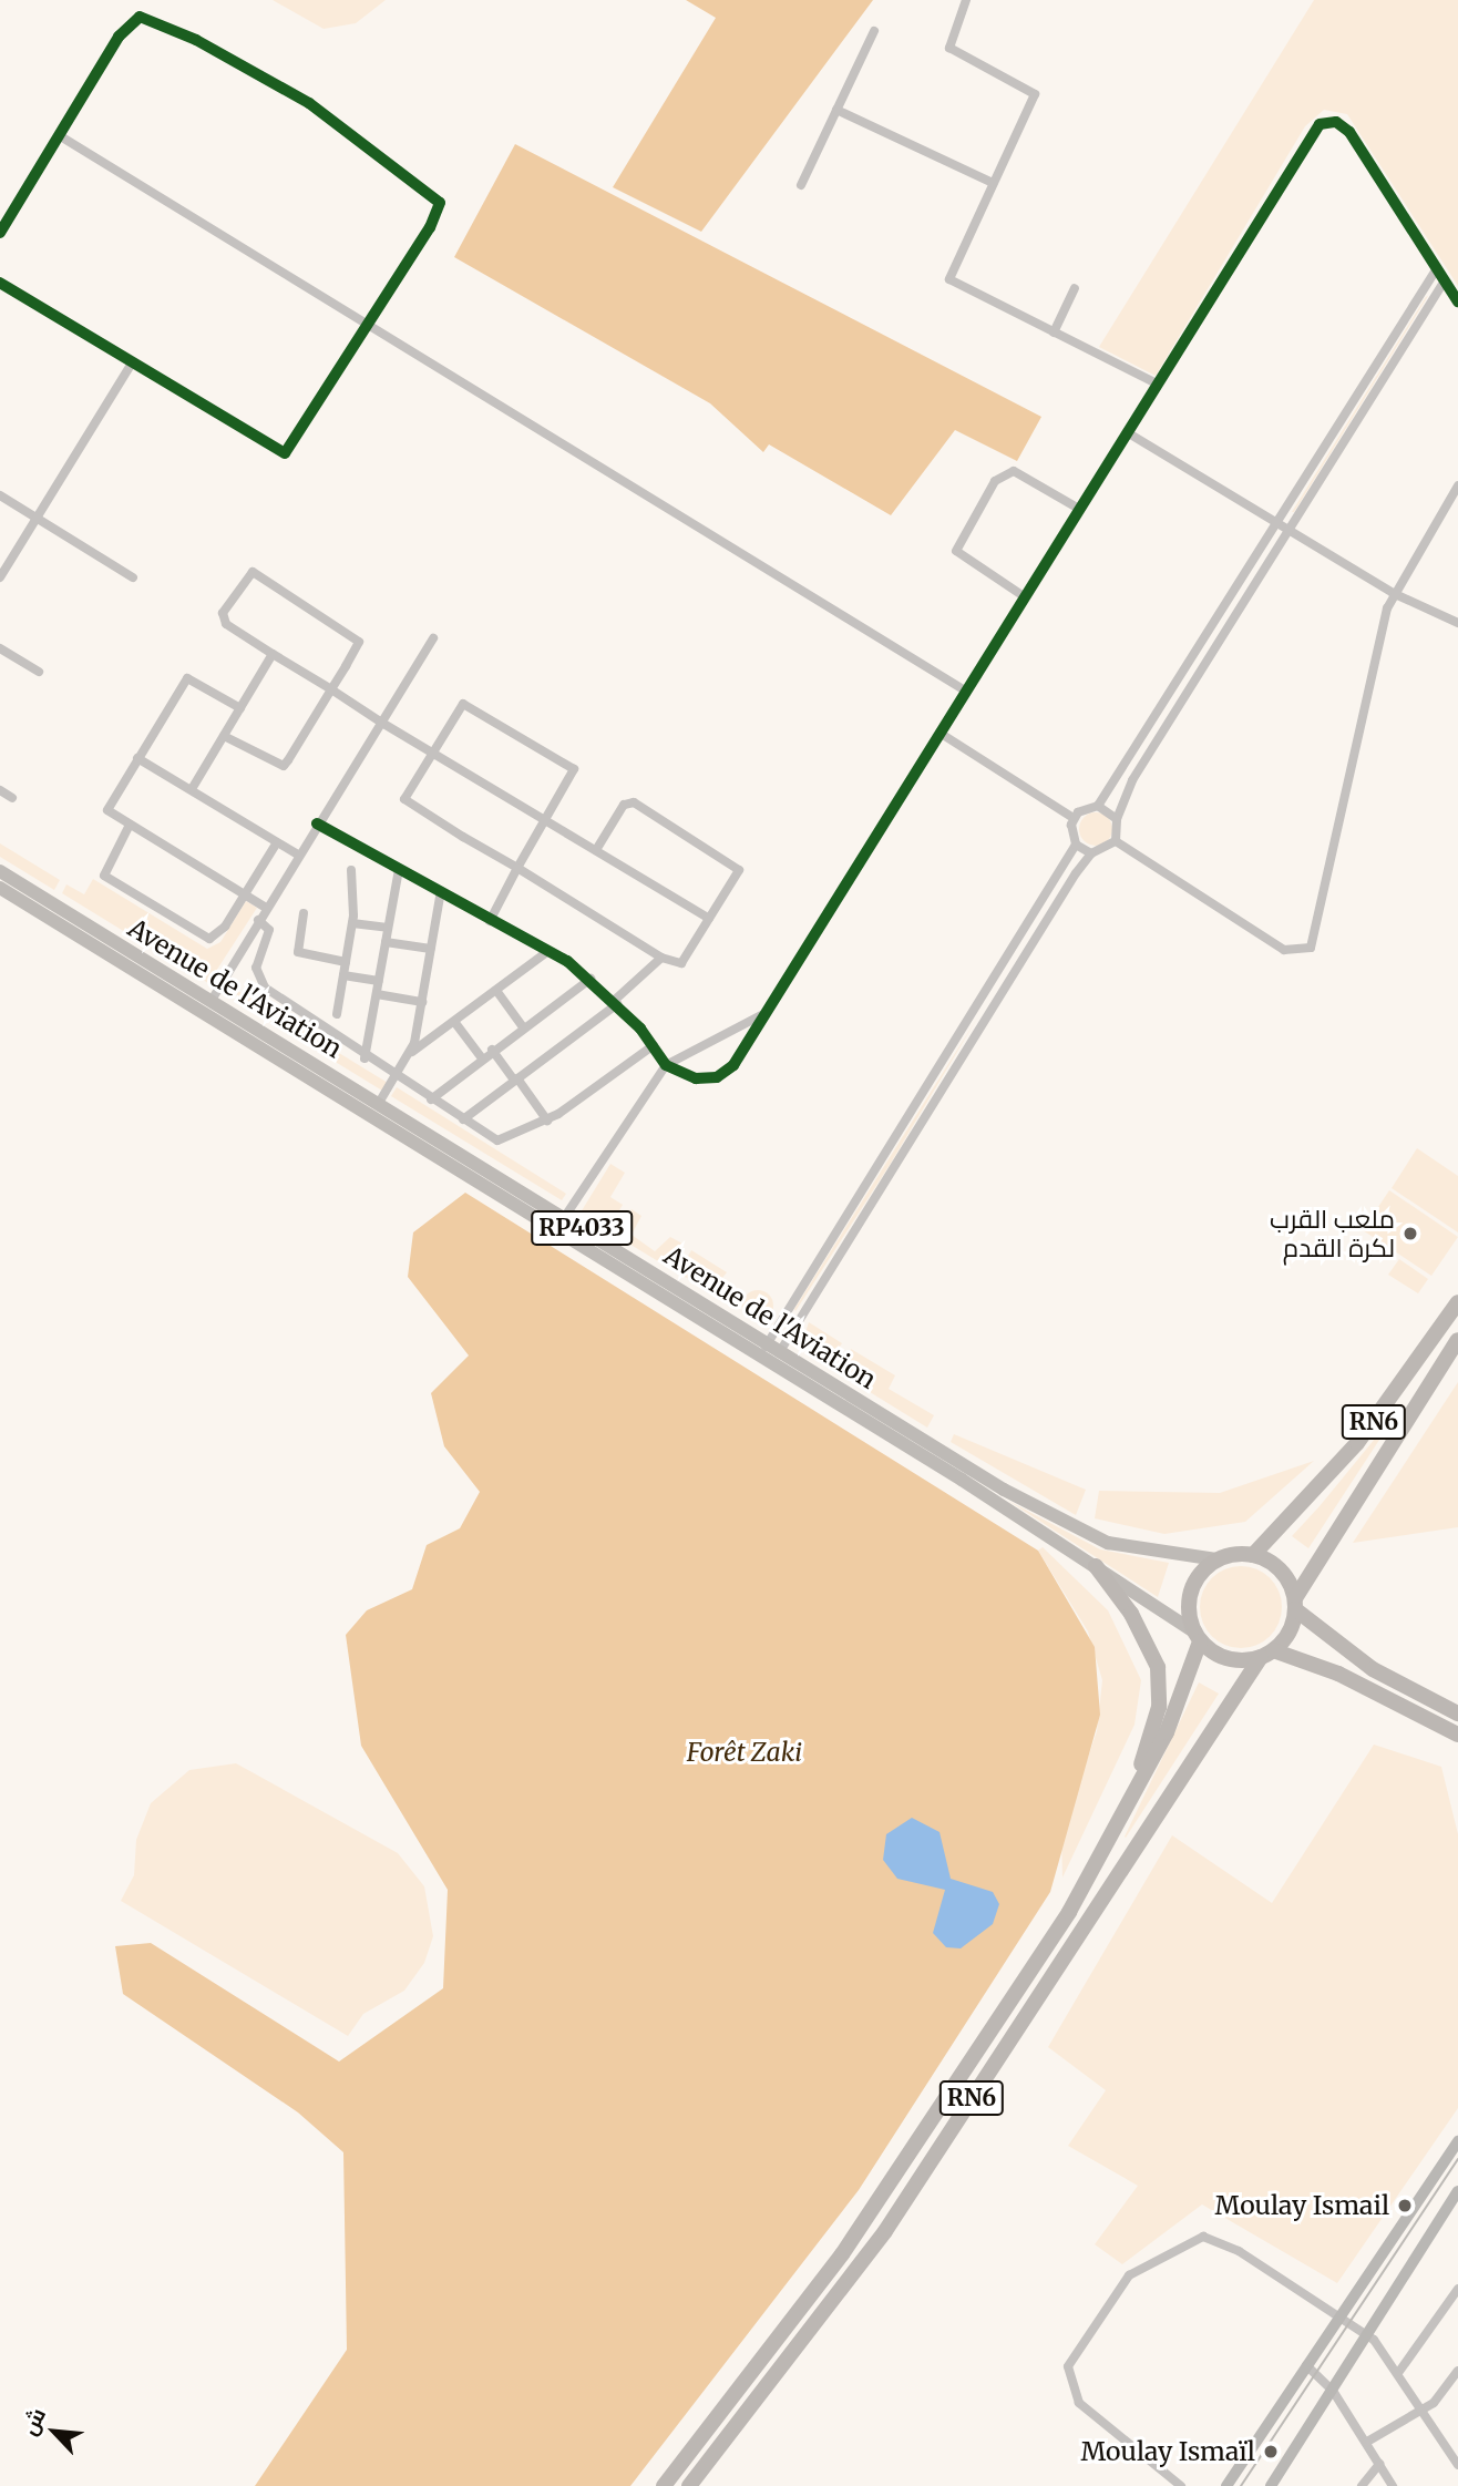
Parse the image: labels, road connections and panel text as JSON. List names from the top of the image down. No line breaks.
{"streets":{"highway":["RN6"],"main road":["Avenue de l'Aviation","RP4033"]},"crossings":[["Avenue de l'Aviation","RN6"]],"parks":["Forêt Zaki"],"places":["ملعب القرب لكرة القدم","Moulay Ismail","Moulay Ismaïl"],"north":"top left"}
